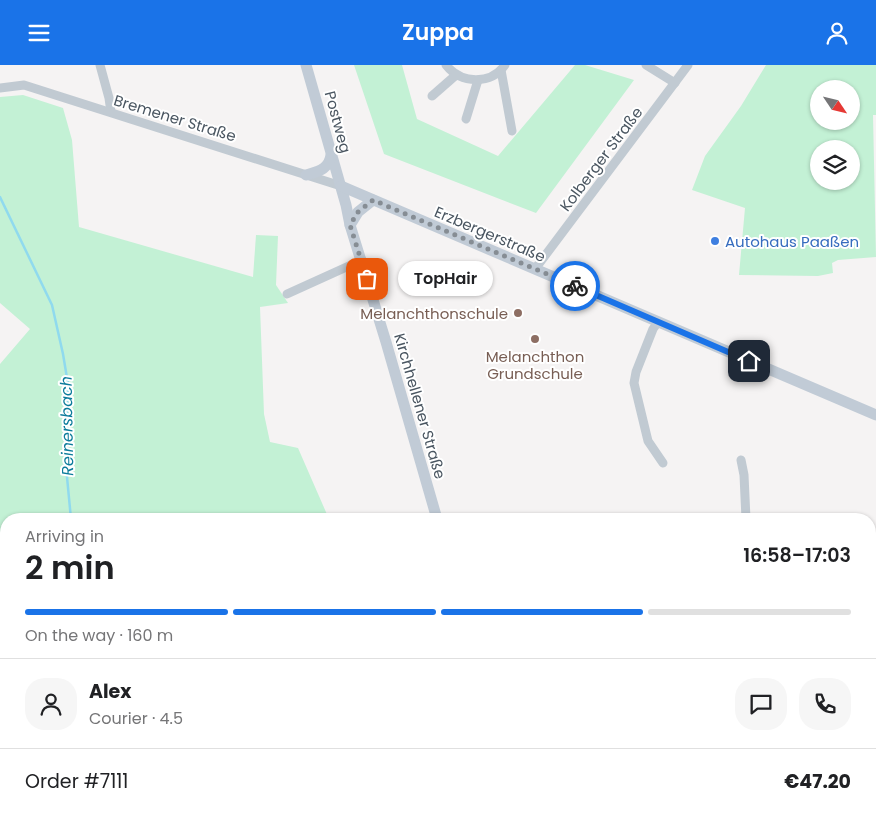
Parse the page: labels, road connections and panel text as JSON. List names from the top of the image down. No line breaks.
{"streets":{"street":["Bremener Straße","Postweg","Kolberger Straße","Erzbergerstraße","Kirchhellener Straße"]},"crossings":[["Bremener Straße","Postweg"],["Bremener Straße","Erzbergerstraße"],["Bremener Straße","Kirchhellener Straße"],["Postweg","Erzbergerstraße"],["Postweg","Kirchhellener Straße"],["Kolberger Straße","Erzbergerstraße"],["Erzbergerstraße","Kirchhellener Straße"]],"water":["Reinersbach"],"places":["Autohaus Paaßen","TopHair","Melanchthonschule","Melanchthon Grundschule"],"north":"bottom right","page":{"header":"Zuppa","bubble":"TopHair","heading":["2 min","Arriving in","16:58–17:03"],"panel":["Alex","Courier · 4.5","Order #7111","€47.20"],"bar":"On the way · 160 m"}}
